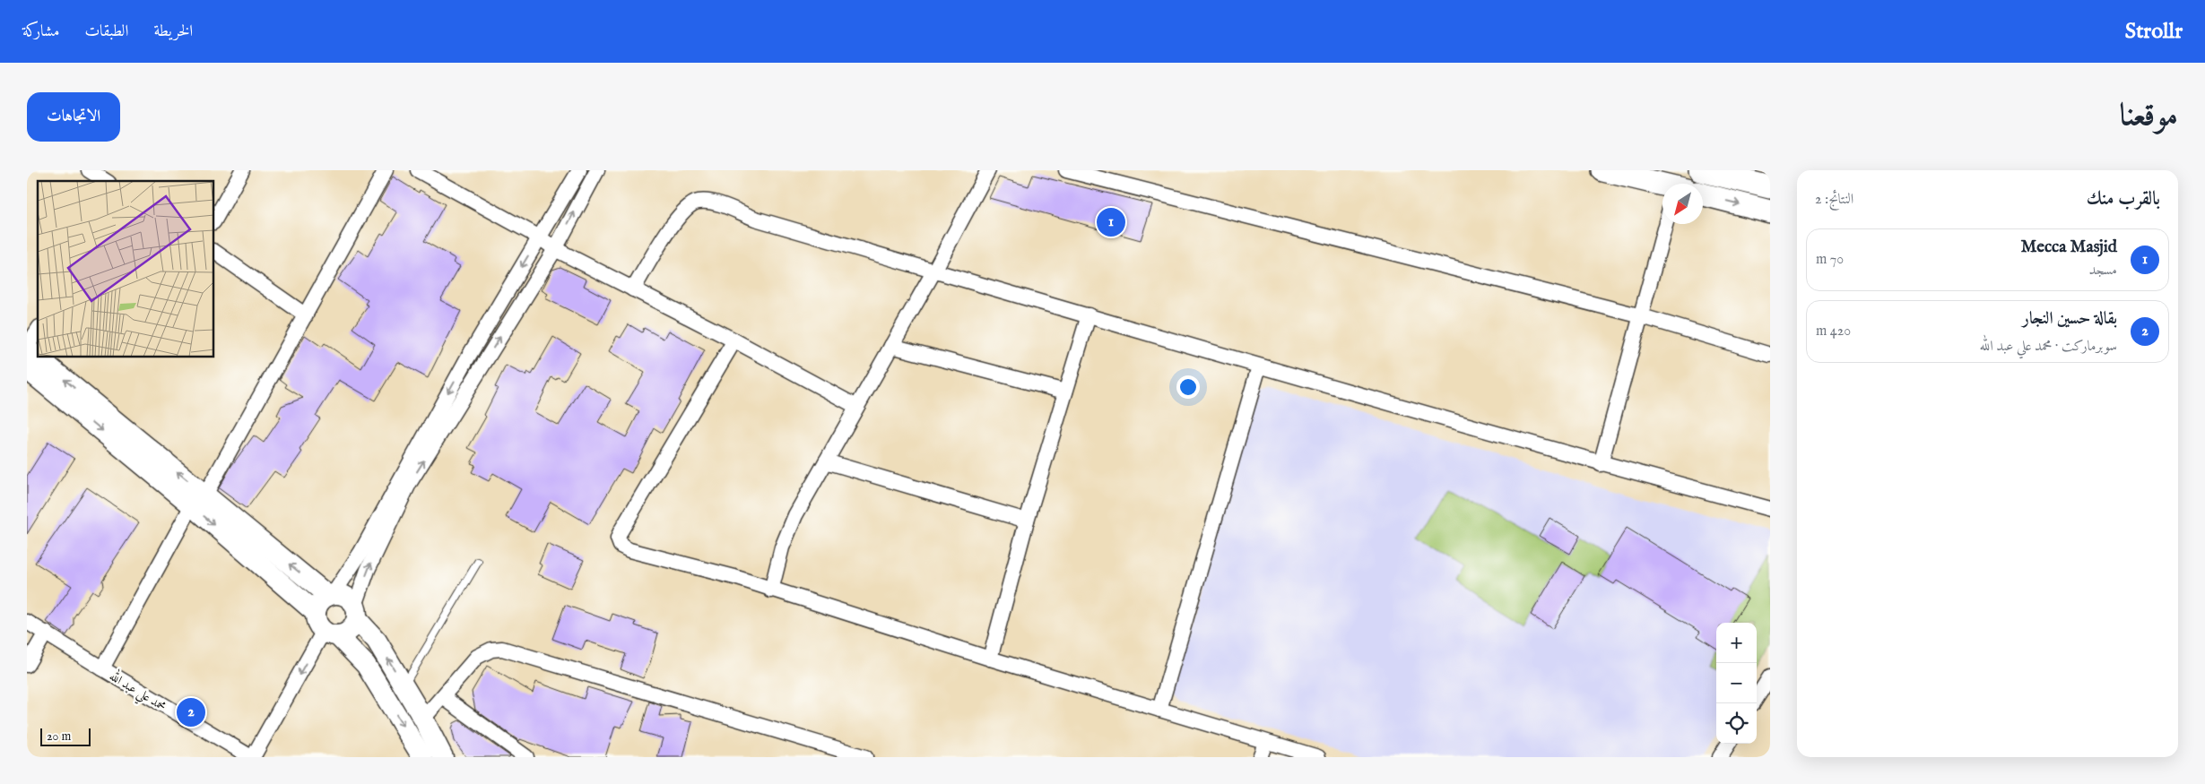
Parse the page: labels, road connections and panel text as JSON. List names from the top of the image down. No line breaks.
{"streets":{"street":["محمد علي عبد الله"]},"scale_bar":"20 m","north":"bottom left","page":{"header":"Strollr","nav":["الخريطة","الطبقات","مشاركة"],"title":"موقعنا","buttons":"الاتجاهات","heading":["بالقرب منك","النتائج: 2"],"pins":["1","2"],"list":[{"mark":"1","name":"Mecca Masjid","note":"مسجد","value":"70 m"},{"mark":"2","name":"بقالة حسين النجار","note":"سوبرماركت · محمد علي عبد الله","value":"420 m"}],"map_buttons":["+","−"],"scale":"20 m"}}
